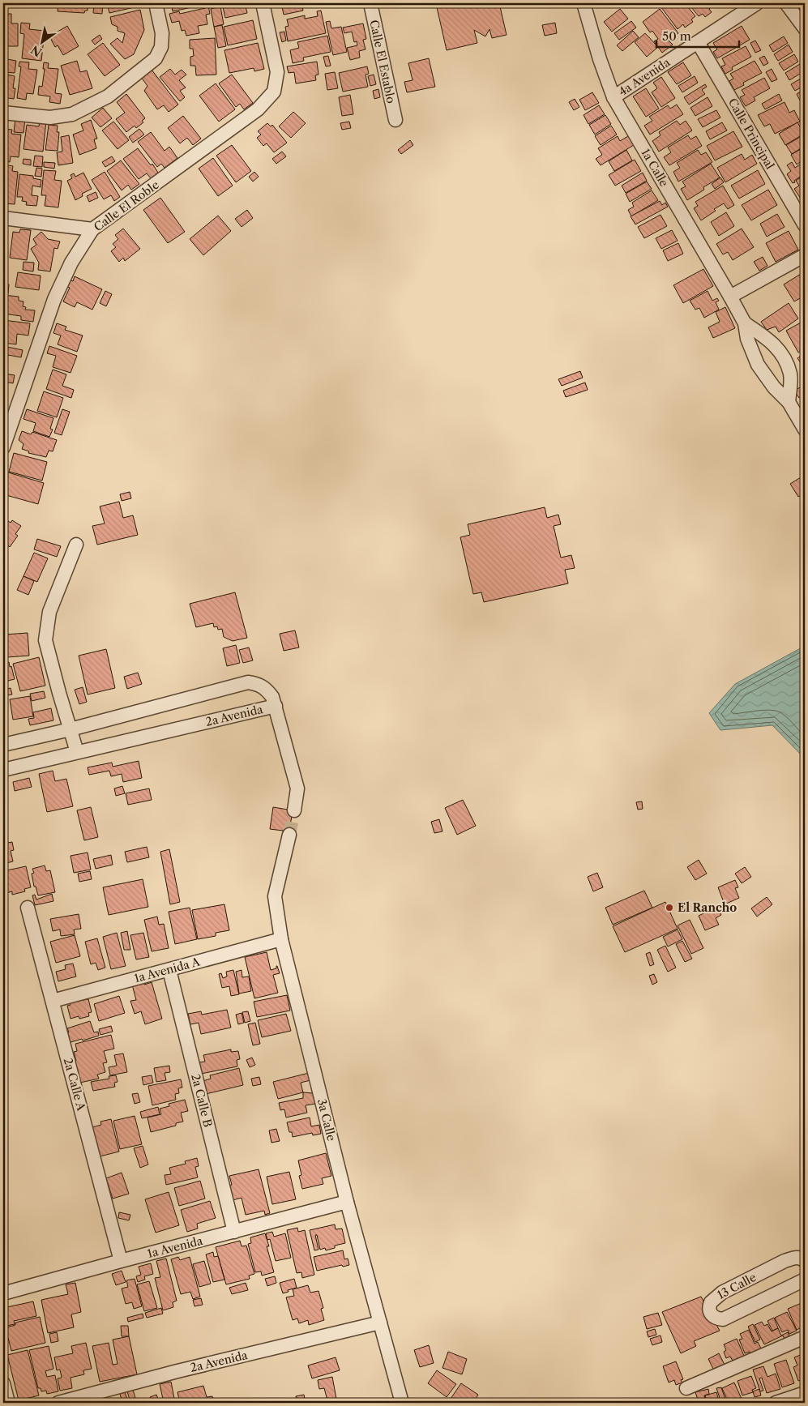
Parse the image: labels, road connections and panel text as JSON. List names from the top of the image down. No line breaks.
{"streets":{"street":["Calle El Establo","4a Avenida","Calle Principal","1a Calle","Calle El Roble","2a Avenida","1a Avenida A","2a Calle A","2a Calle B","3a Calle","1a Avenida","13 Calle"]},"crossings":[["4a Avenida","Calle Principal"],["4a Avenida","1a Calle"],["2a Avenida","3a Calle"],["1a Avenida A","2a Calle A"],["1a Avenida A","2a Calle B"],["1a Avenida A","3a Calle"],["2a Calle A","1a Avenida"],["2a Calle B","1a Avenida"],["3a Calle","1a Avenida"]],"places":["El Rancho"],"scale_bar":"50 m","north":"bottom left"}
